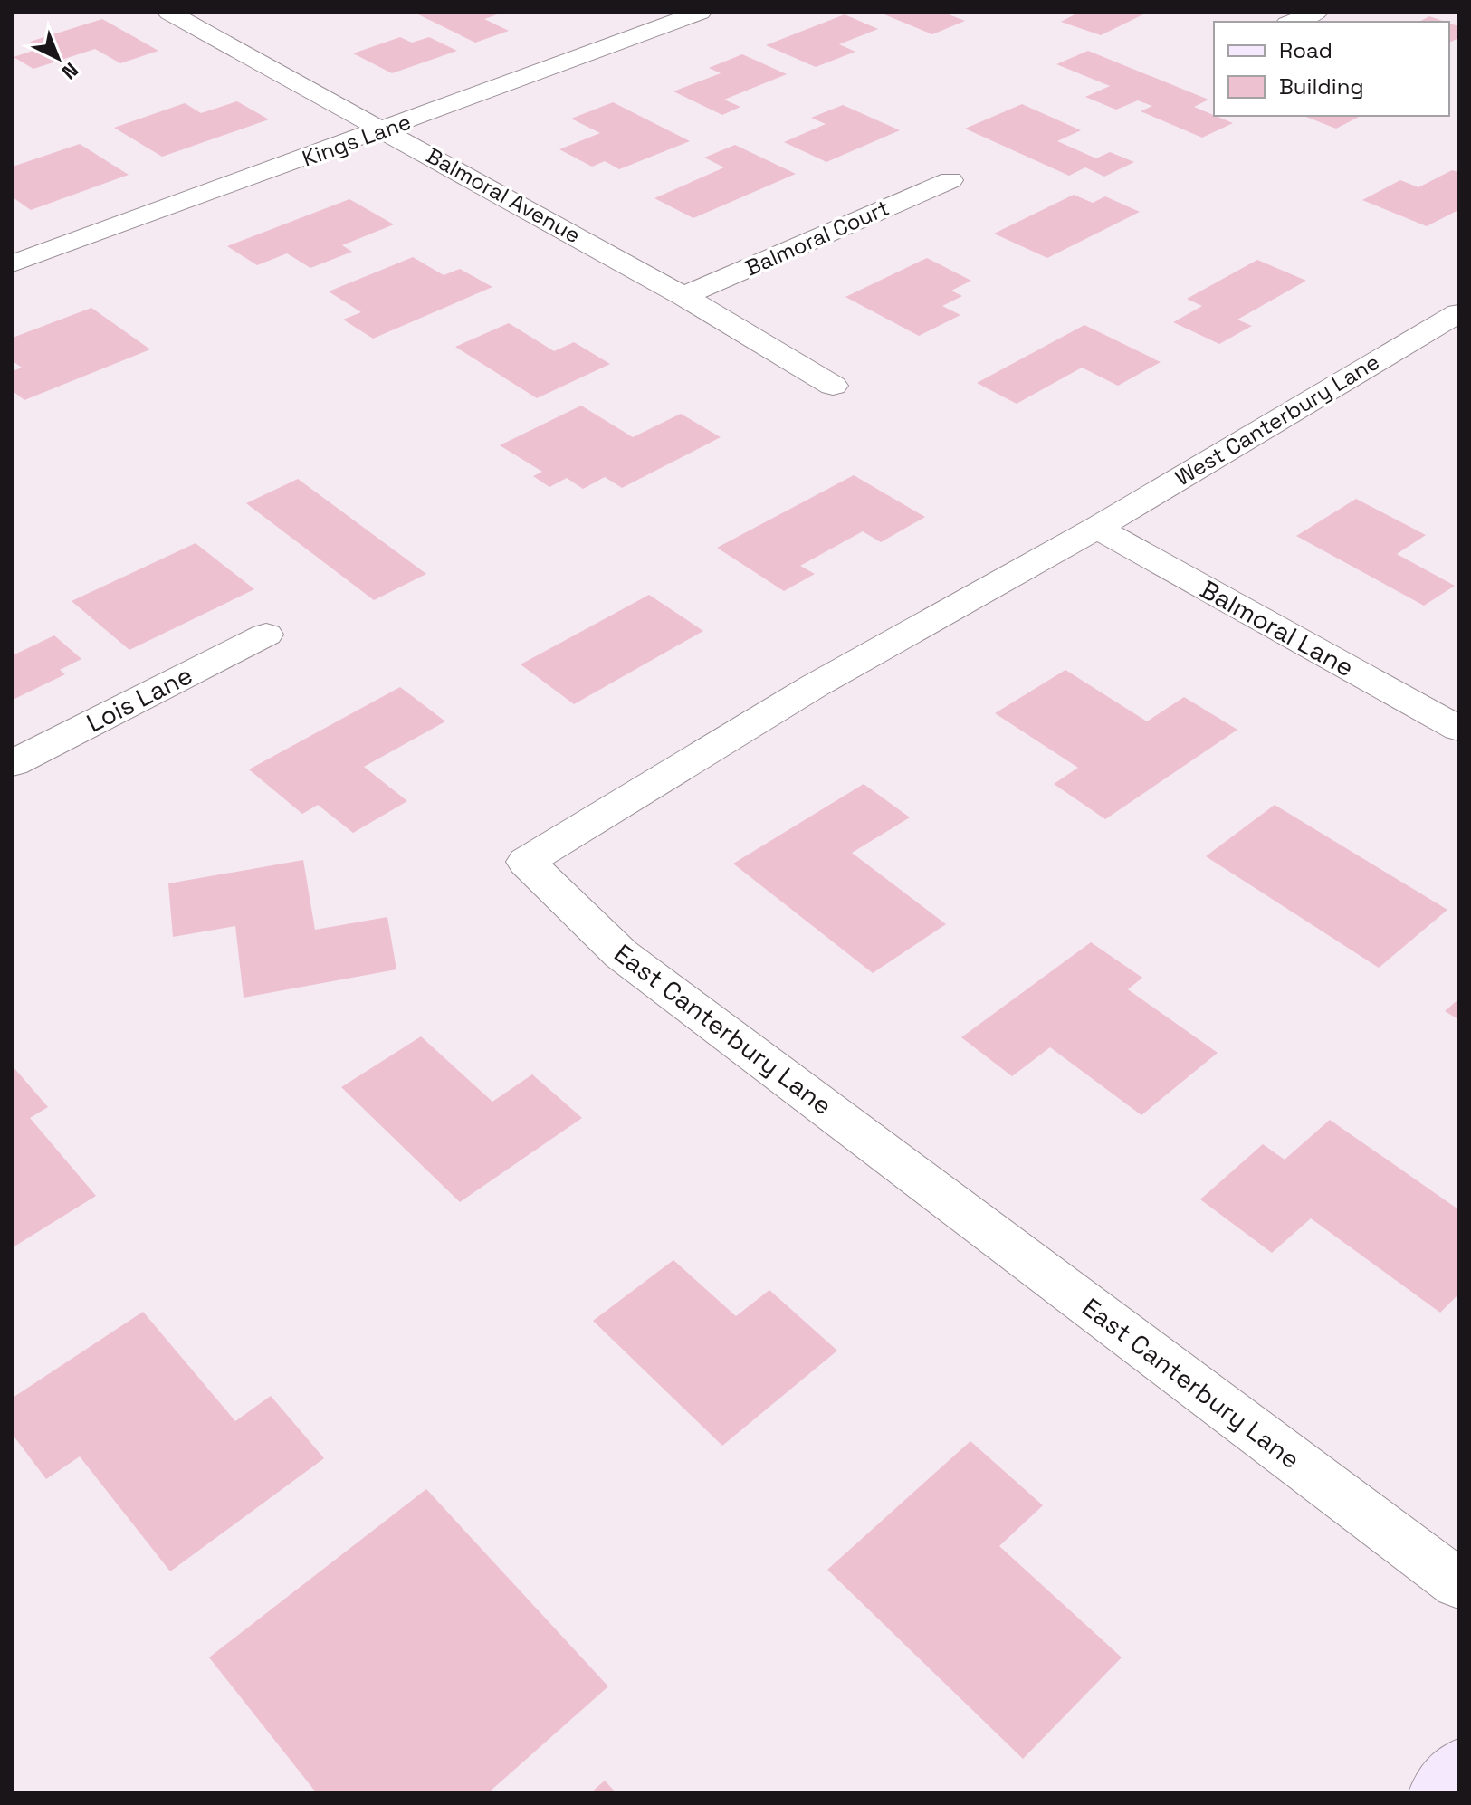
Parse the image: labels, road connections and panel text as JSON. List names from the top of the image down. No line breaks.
{"streets":{"street":["Kings Lane","Balmoral Avenue","Balmoral Court","West Canterbury Lane","Balmoral Lane","Lois Lane","East Canterbury Lane"]},"crossings":[["Kings Lane","Balmoral Avenue"],["Balmoral Avenue","Balmoral Court"],["West Canterbury Lane","Balmoral Lane"],["West Canterbury Lane","East Canterbury Lane"],["Balmoral Lane","East Canterbury Lane"]],"legend":["Road","Building"],"north":"bottom right"}
